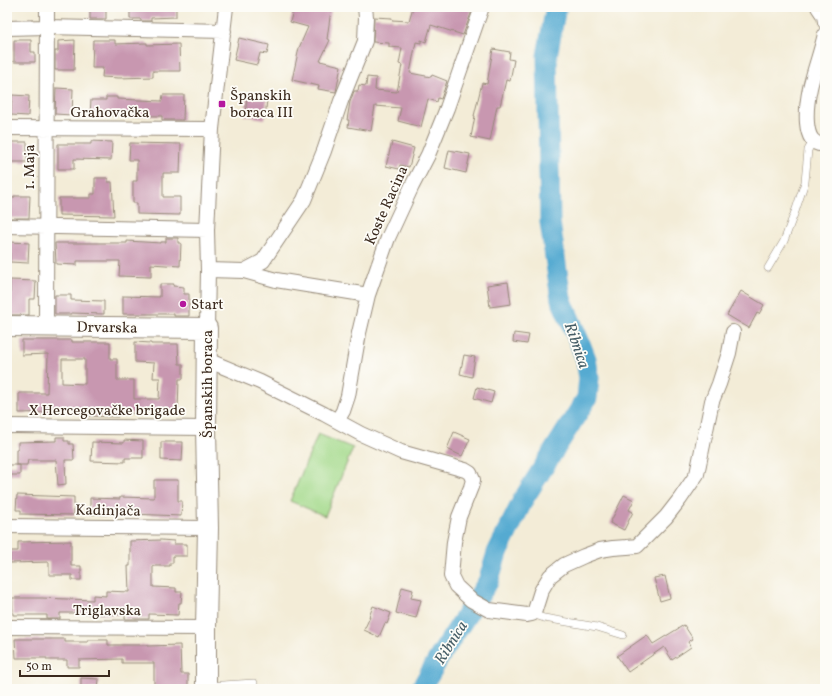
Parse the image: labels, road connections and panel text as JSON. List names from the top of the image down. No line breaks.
{"streets":{"main road":["Drvarska","Španskih boraca"],"street":["Grahovačka","1. Maja","Koste Racina","X Hercegovačke brigade","Kadinjača","Triglavska"]},"crossings":[["Grahovačka","1. Maja"],["Grahovačka","Španskih boraca"],["1. Maja","Drvarska"],["Drvarska","Španskih boraca"],["Španskih boraca","X Hercegovačke brigade"],["Španskih boraca","Kadinjača"],["Španskih boraca","Triglavska"]],"water":["Ribnica"],"places":{"transit":["Španskih boraca III"],"other":["Start"]},"scale_bar":"50 m"}
